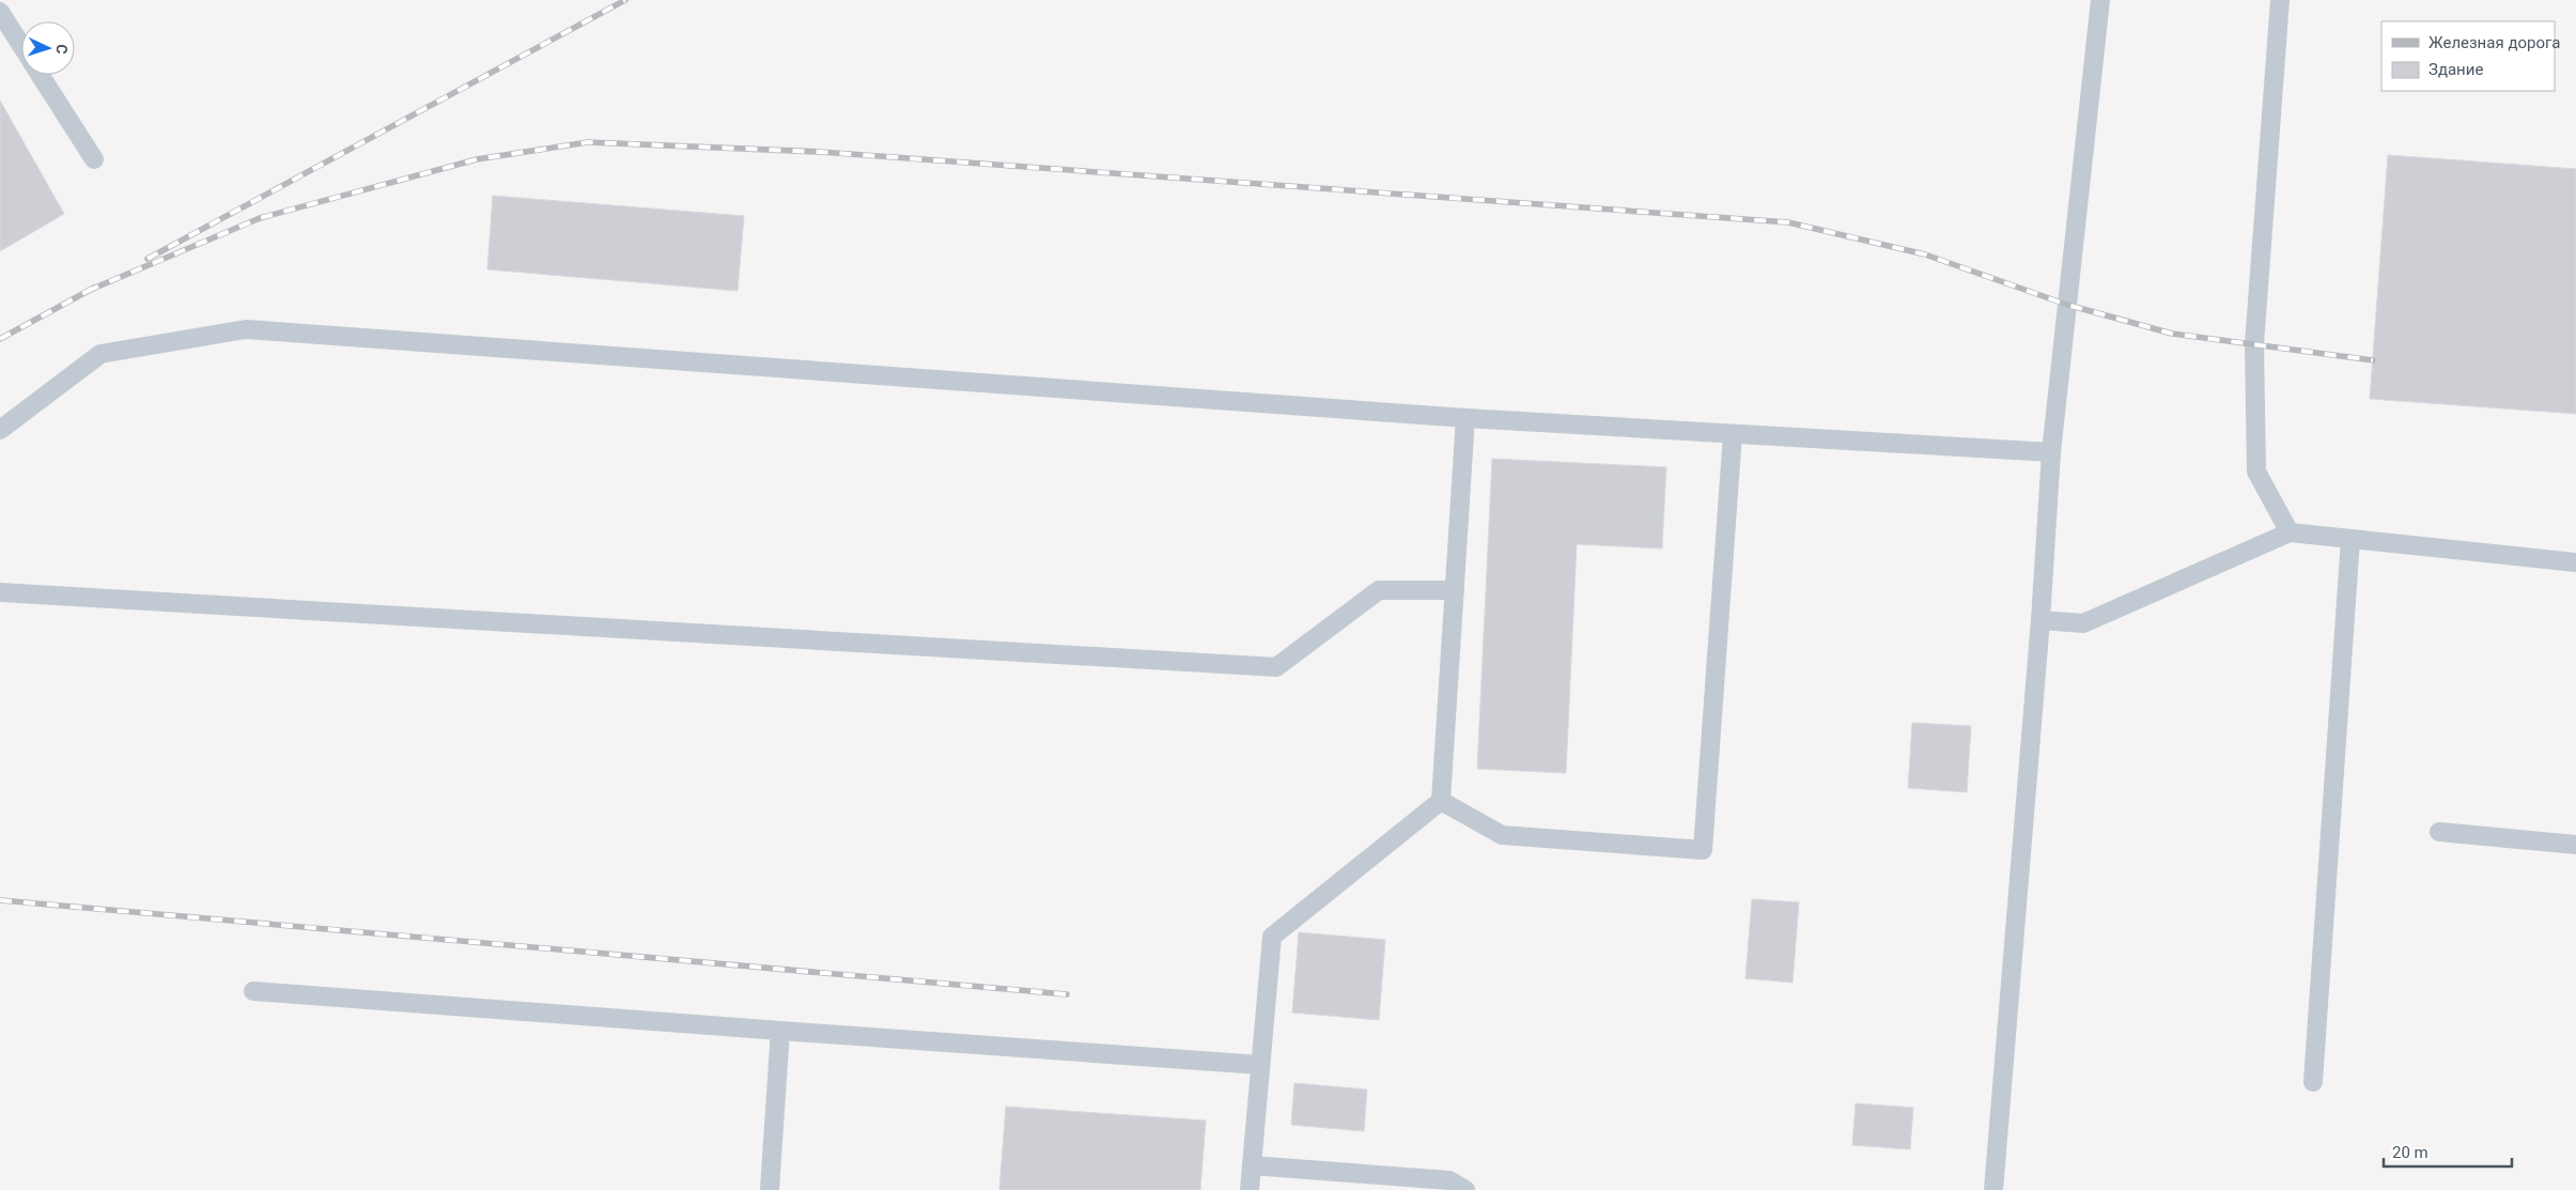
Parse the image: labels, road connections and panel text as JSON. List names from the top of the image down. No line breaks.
{"legend":["Железная дорога","Здание"],"scale_bar":"20 m","north":"right"}
